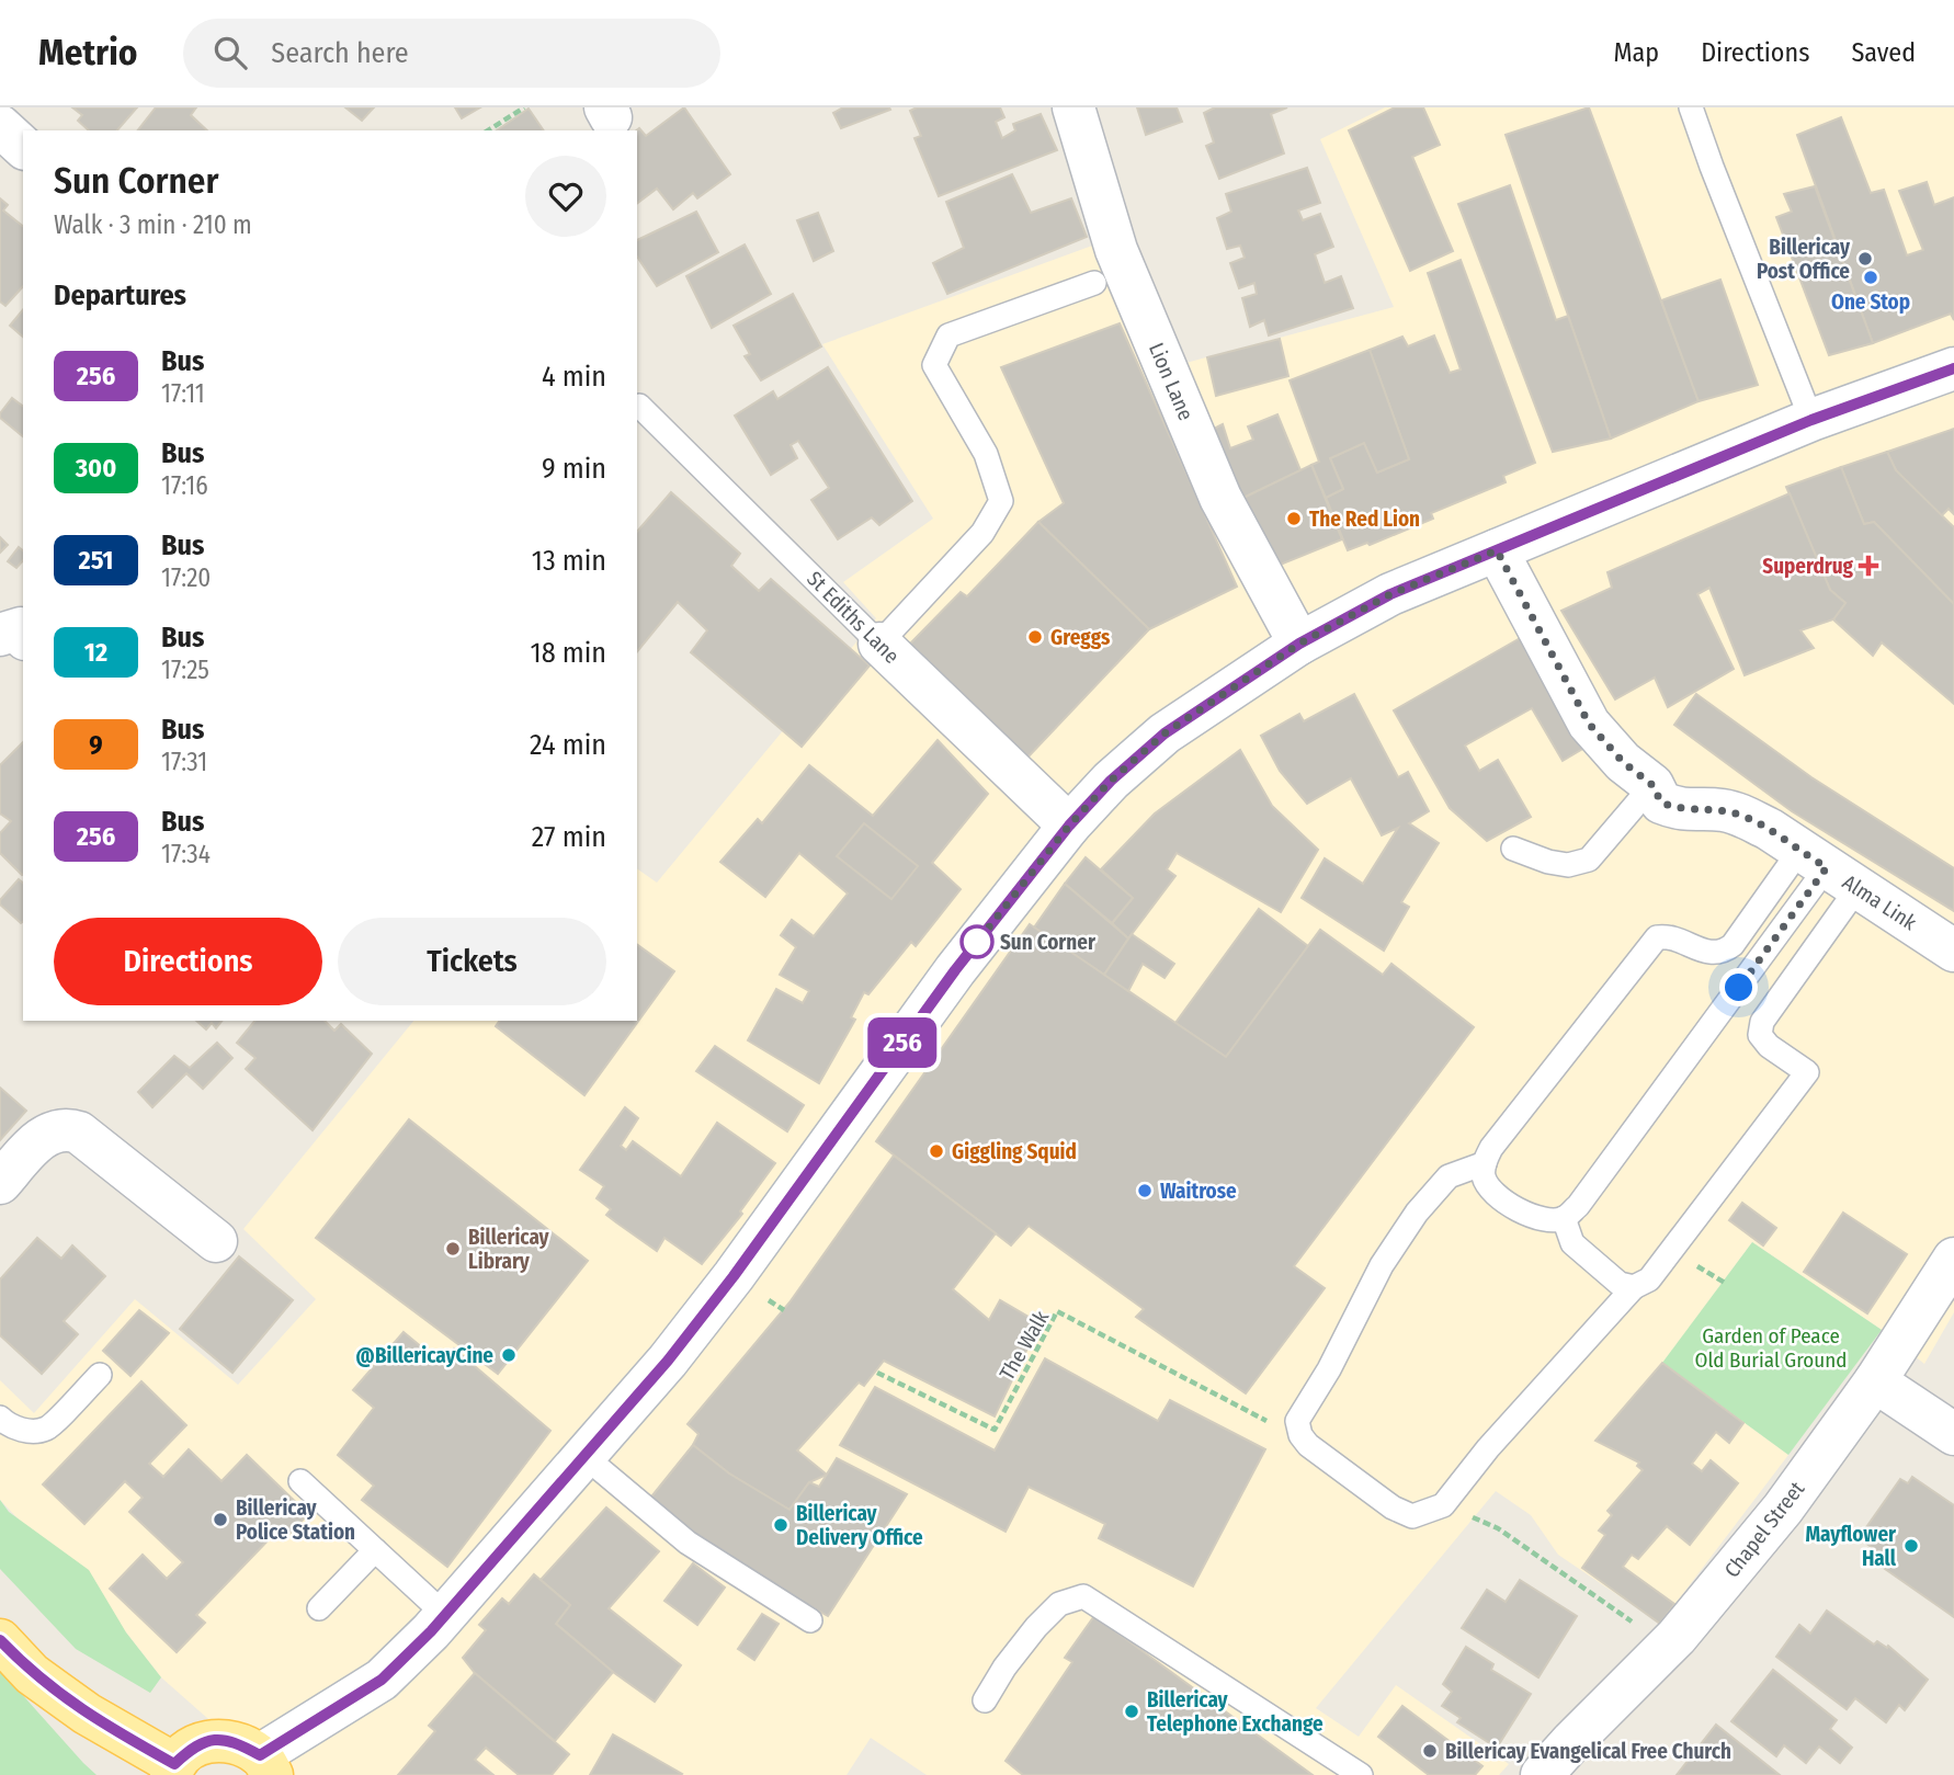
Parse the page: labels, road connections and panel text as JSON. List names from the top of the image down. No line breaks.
{"streets":{"street":["Lion Lane","St Ediths Lane","Alma Link","Chapel Street"],"path":["The Walk"]},"parks":["Garden of Peace Old Burial Ground"],"places":{"other":["Billericay Post Office","One Stop","The Red Lion","Greggs","Sun Corner","Giggling Squid","Waitrose","Billericay Library","@BillericayCine","Billericay Police Station","Billericay Delivery Office","Mayflower Hall","Billericay Telephone Exchange","Billericay Evangelical Free Church"],"health":["Superdrug"]},"lines":["bus line 256"],"page":{"header":"Metrio","search":"Search here","nav":["Map","Directions","Saved"],"on_map":"256","heading":[["Sun Corner","Walk · 3 min · 210 m"],"Departures"],"list":[{"mark":"256","name":"Bus","note":"17:11","value":"4 min"},{"mark":"300","name":"Bus","note":"17:16","value":"9 min"},{"mark":"251","name":"Bus","note":"17:20","value":"13 min"},{"mark":"12","name":"Bus","note":"17:25","value":"18 min"},{"mark":"9","name":"Bus","note":"17:31","value":"24 min"},{"mark":"256","name":"Bus","note":"17:34","value":"27 min"}],"buttons":["Directions","Tickets"]}}
